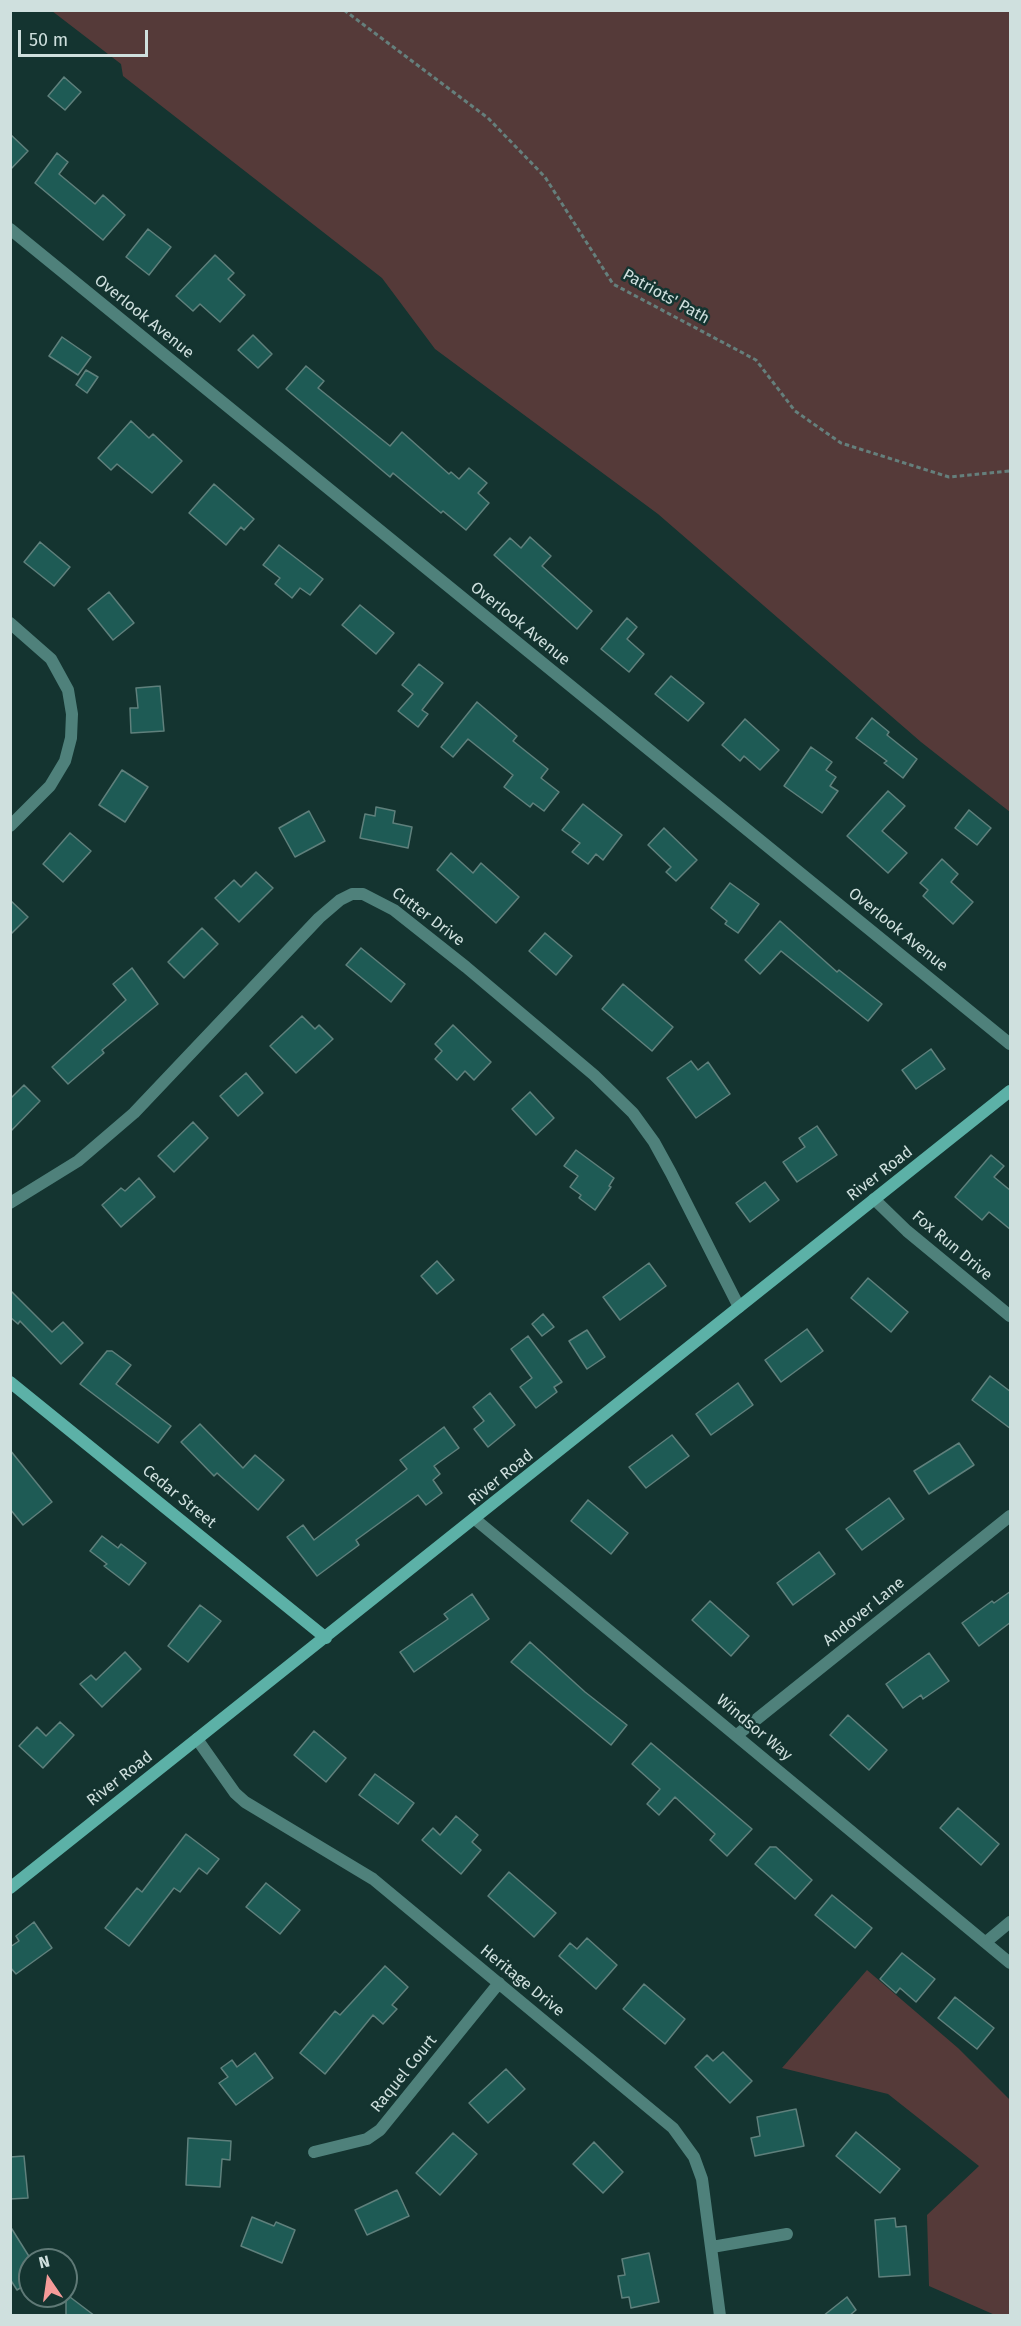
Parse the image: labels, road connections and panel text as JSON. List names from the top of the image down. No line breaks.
{"streets":{"street":["Overlook Avenue","Cutter Drive","River Road","Fox Run Drive","Cedar Street","Andover Lane","Windsor Way","Heritage Drive","Raquel Court"],"path":["Patriots' Path"]},"crossings":[["Cutter Drive","River Road"],["River Road","Fox Run Drive"],["River Road","Cedar Street"],["River Road","Windsor Way"],["River Road","Heritage Drive"],["Andover Lane","Windsor Way"],["Heritage Drive","Raquel Court"]],"scale_bar":"50 m","north":"top"}
